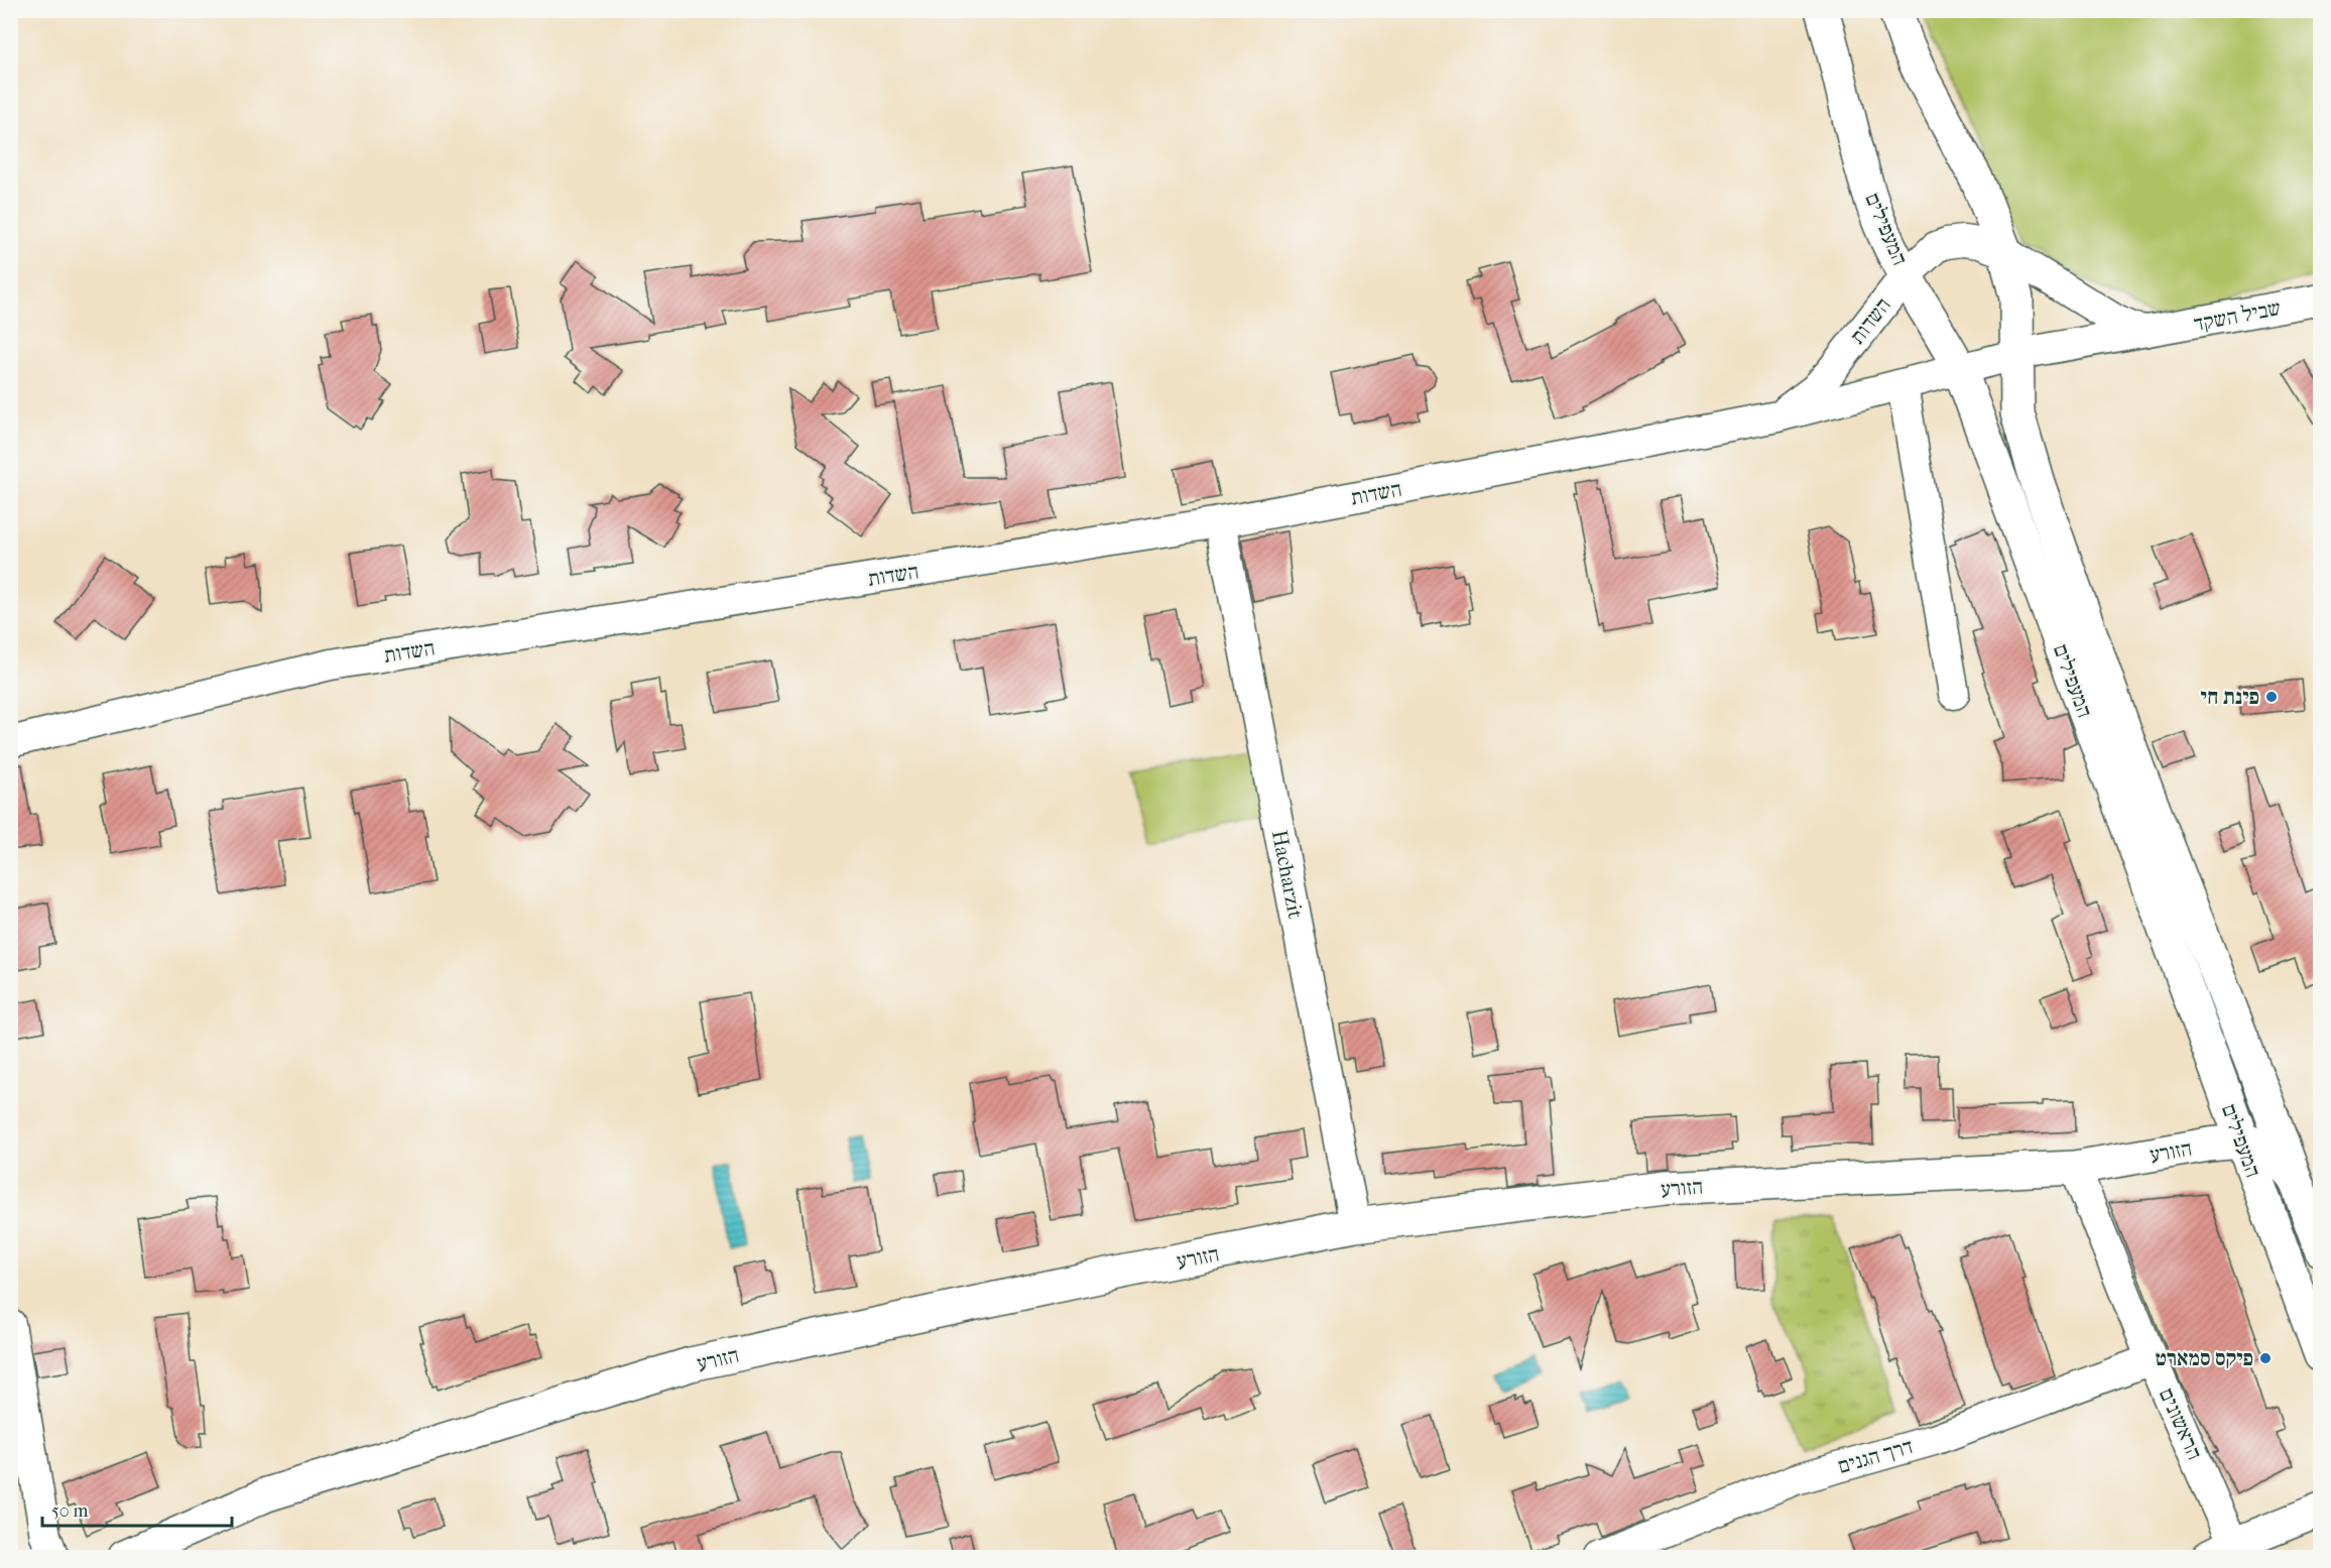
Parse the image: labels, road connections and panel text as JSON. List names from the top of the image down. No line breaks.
{"streets":{"street":["המעפילים","שביל השקד","השדות","Hacharzit","הזורע","הראשונים","דרך הגנים"]},"crossings":[["המעפילים","שביל השקד"],["המעפילים","השדות"],["המעפילים","הזורע"],["שביל השקד","השדות"],["השדות","Hacharzit"],["Hacharzit","הזורע"],["הזורע","הראשונים"],["הראשונים","דרך הגנים"]],"places":["פינת חי","פיקס סמארט"],"scale_bar":"50 m"}
